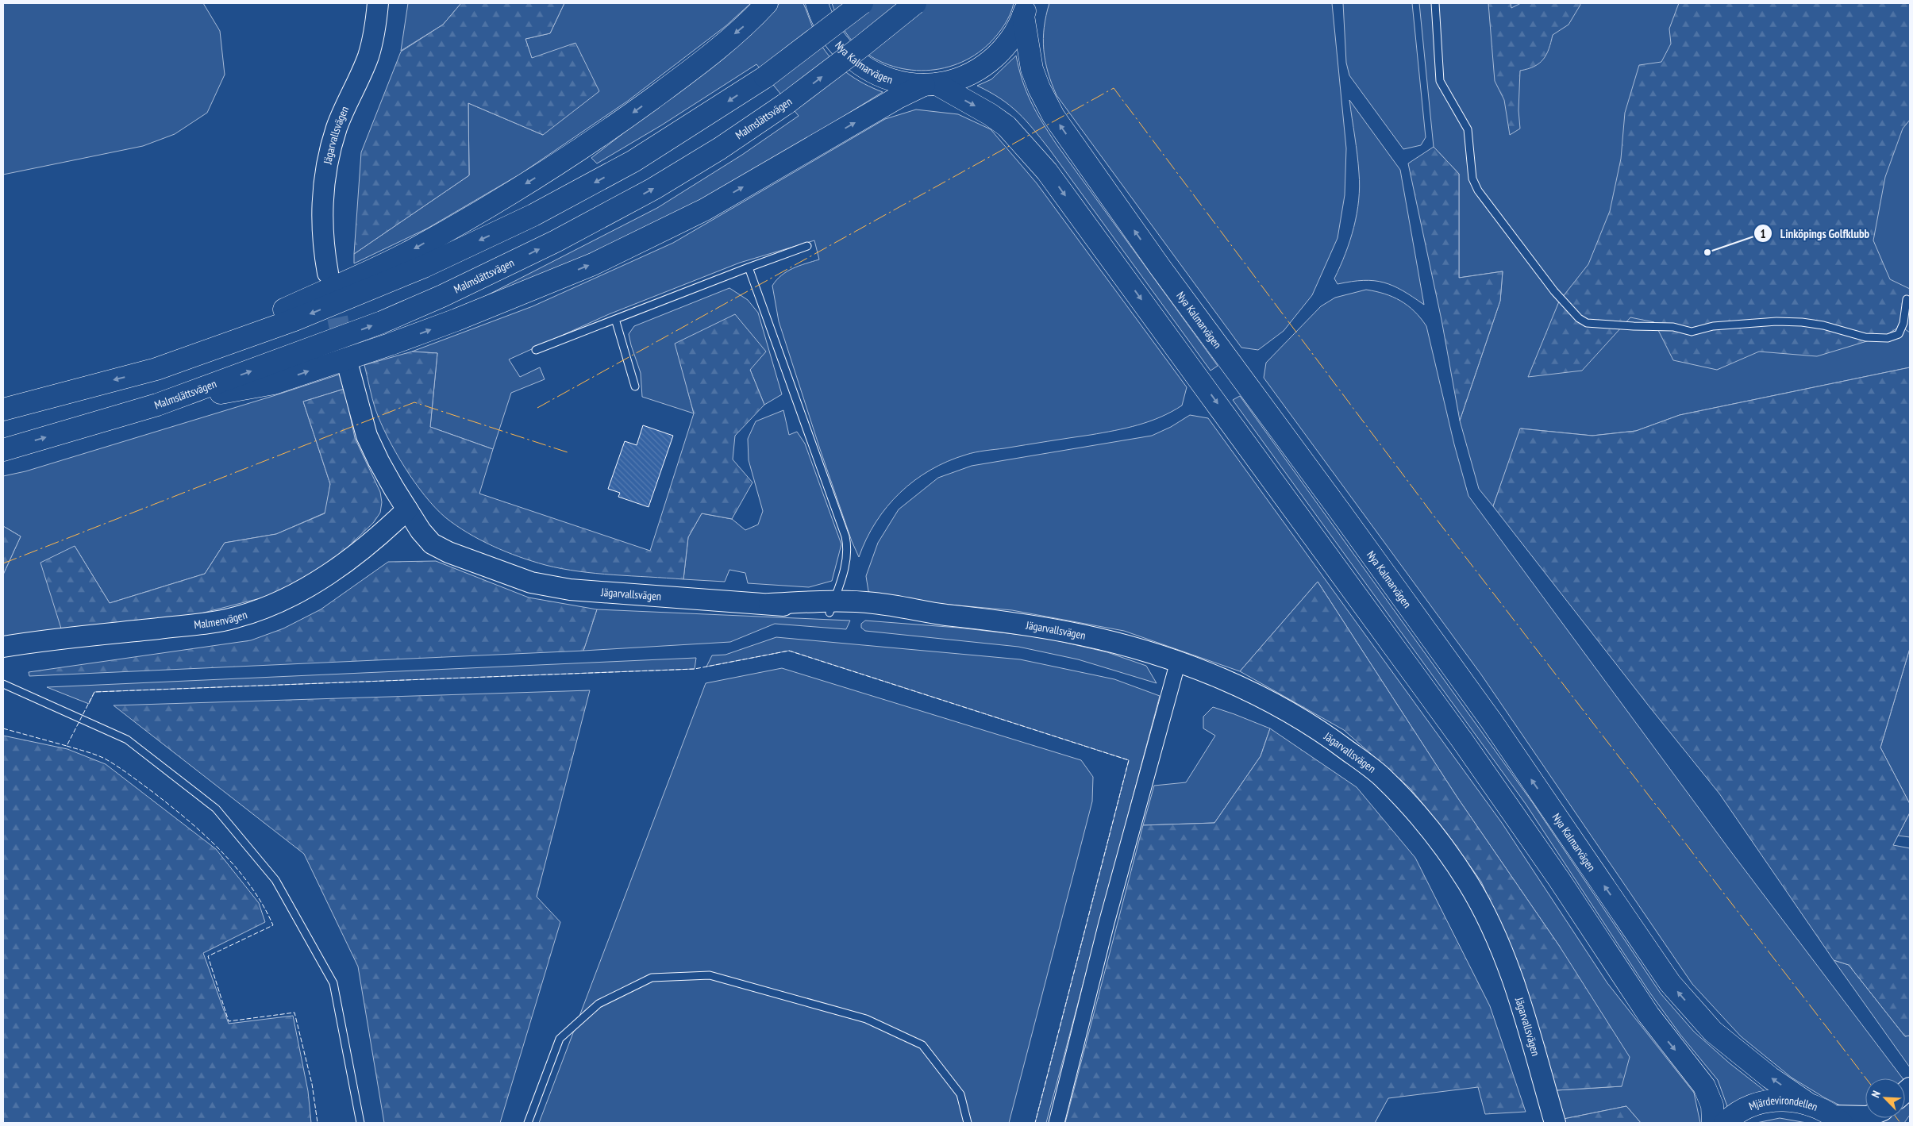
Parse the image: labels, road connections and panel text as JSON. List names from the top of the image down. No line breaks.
{"streets":{"main road":["Nya Kalmarvägen","Malmslättsvägen","Mjärdevirondellen"],"street":["Jägarvallsvägen","Malmenvägen"]},"crossings":[["Nya Kalmarvägen","Mjärdevirondellen"],["Jägarvallsvägen","Malmenvägen"]],"places":["Linköpings Golfklubb"],"north":"top left"}
